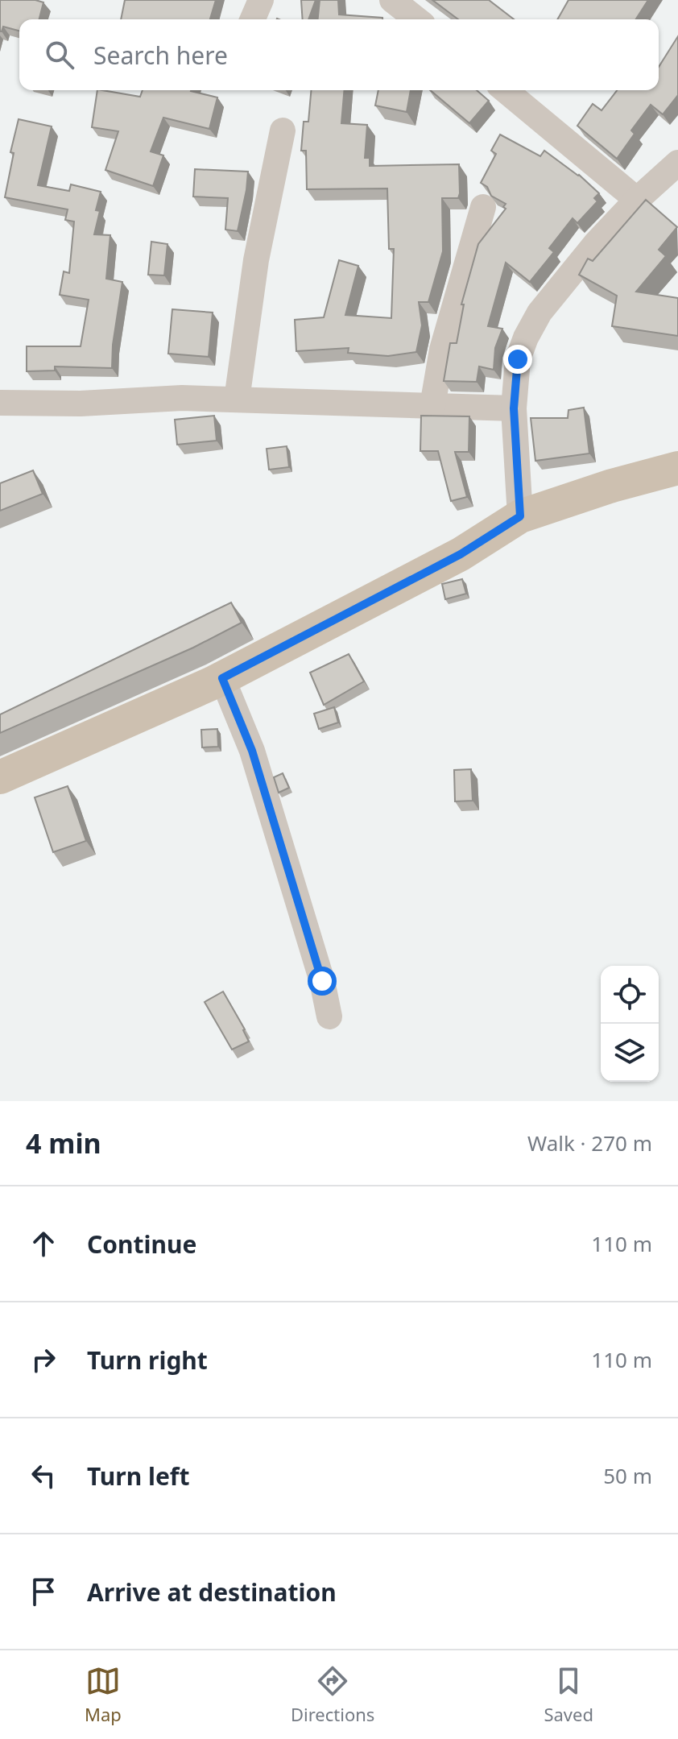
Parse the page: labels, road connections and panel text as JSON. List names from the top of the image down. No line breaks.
{"page":{"search":"Search here","heading":["4 min","Walk · 270 m"],"list":[["Continue","110 m"],["Turn right","110 m"],["Turn left","50 m"],"Arrive at destination"],"nav":["Map","Directions","Saved"]}}
